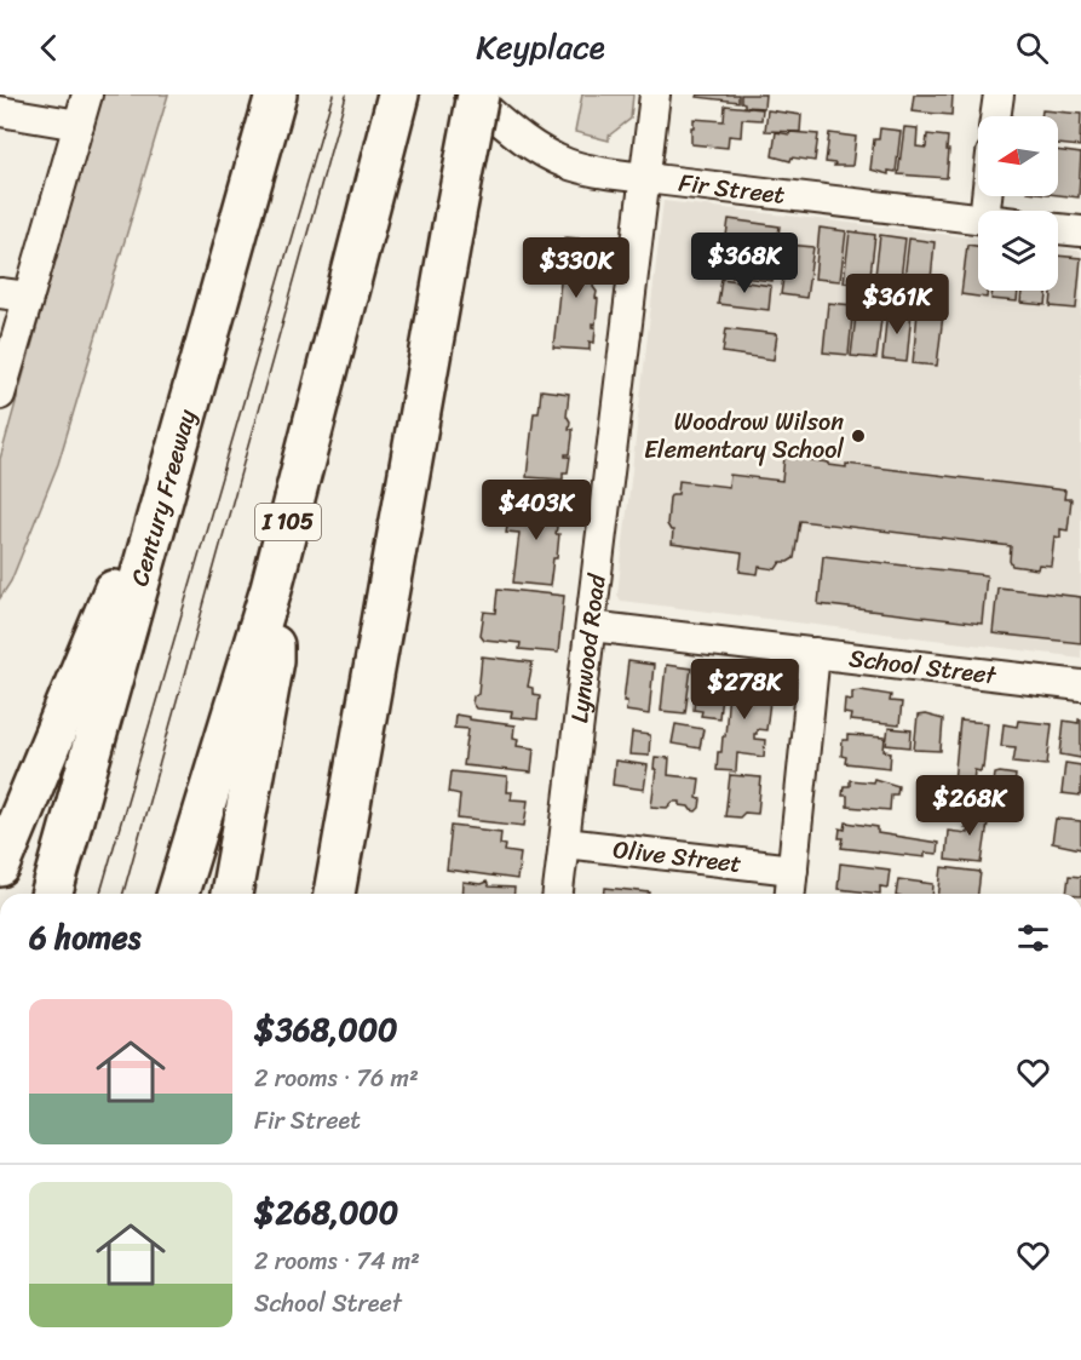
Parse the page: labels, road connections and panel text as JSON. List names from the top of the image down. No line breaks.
{"streets":{"highway":["Century Freeway","I 105"],"street":["Fir Street","Lynwood Road","School Street","Olive Street"]},"crossings":[["Fir Street","Lynwood Road"],["Lynwood Road","School Street"],["Lynwood Road","Olive Street"]],"places":["Woodrow Wilson Elementary School"],"north":"left","page":{"header":"Keyplace","price":["$368K","$330K","$361K","$403K","$278K","$268K"],"heading":"6 homes","list":[{"name":"$368,000","note":"2 rooms · 76 m² · Fir Street"},{"name":"$268,000","note":"2 rooms · 74 m² · School Street"}]}}
